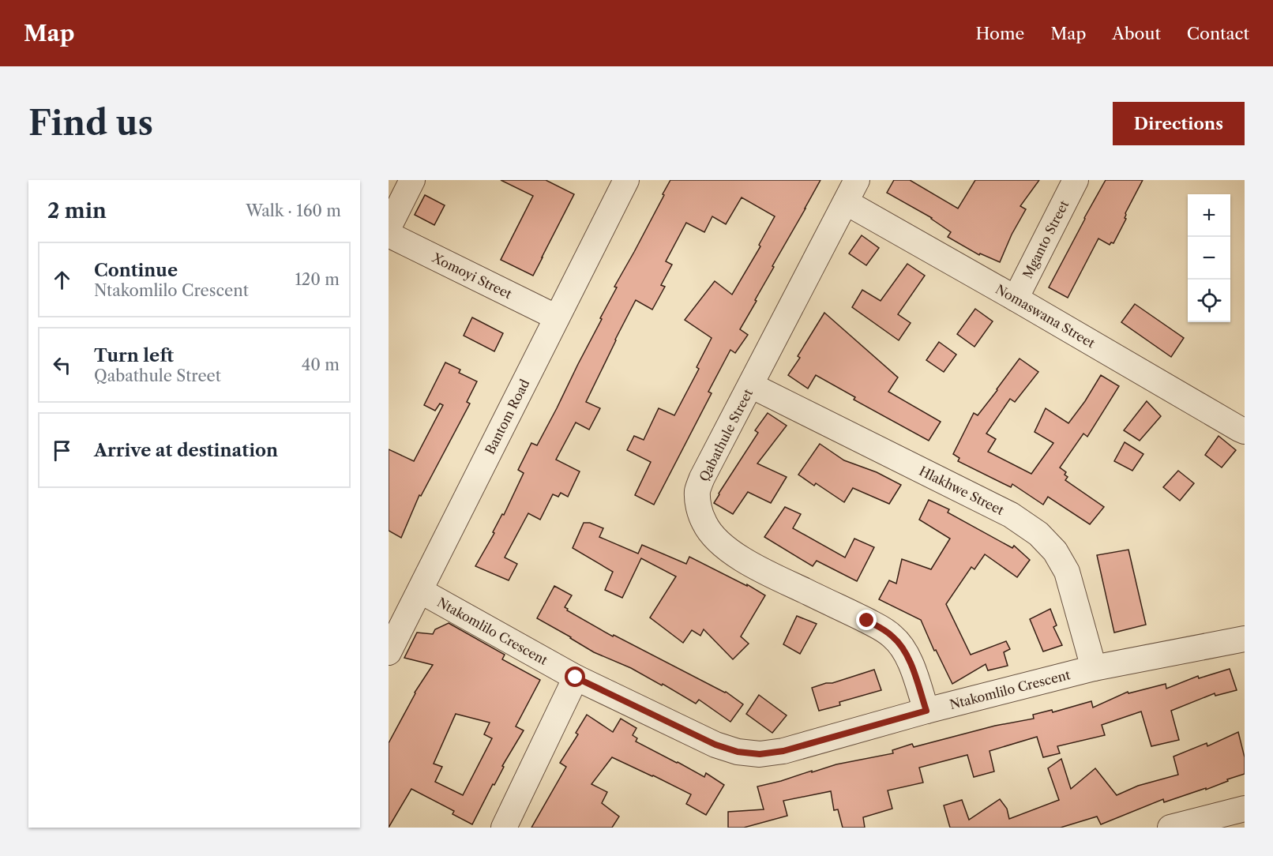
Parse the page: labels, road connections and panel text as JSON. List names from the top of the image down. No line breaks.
{"streets":{"street":["Mganto Street","Xomoyi Street","Nomaswana Street","Bantom Road","Qabathule Street","Hlakhwe Street","Ntakomlilo Crescent"]},"crossings":[["Mganto Street","Nomaswana Street"],["Xomoyi Street","Bantom Road"],["Nomaswana Street","Qabathule Street"],["Bantom Road","Ntakomlilo Crescent"],["Qabathule Street","Hlakhwe Street"],["Qabathule Street","Ntakomlilo Crescent"],["Hlakhwe Street","Ntakomlilo Crescent"]],"page":{"header":"Map","nav":["Home","Map","About","Contact"],"buttons":"Directions","title":"Find us","heading":["2 min","Walk · 160 m"],"map_buttons":["+","−"],"list":[["Continue","Ntakomlilo Crescent","120 m"],["Turn left","Qabathule Street","40 m"],"Arrive at destination"]}}
